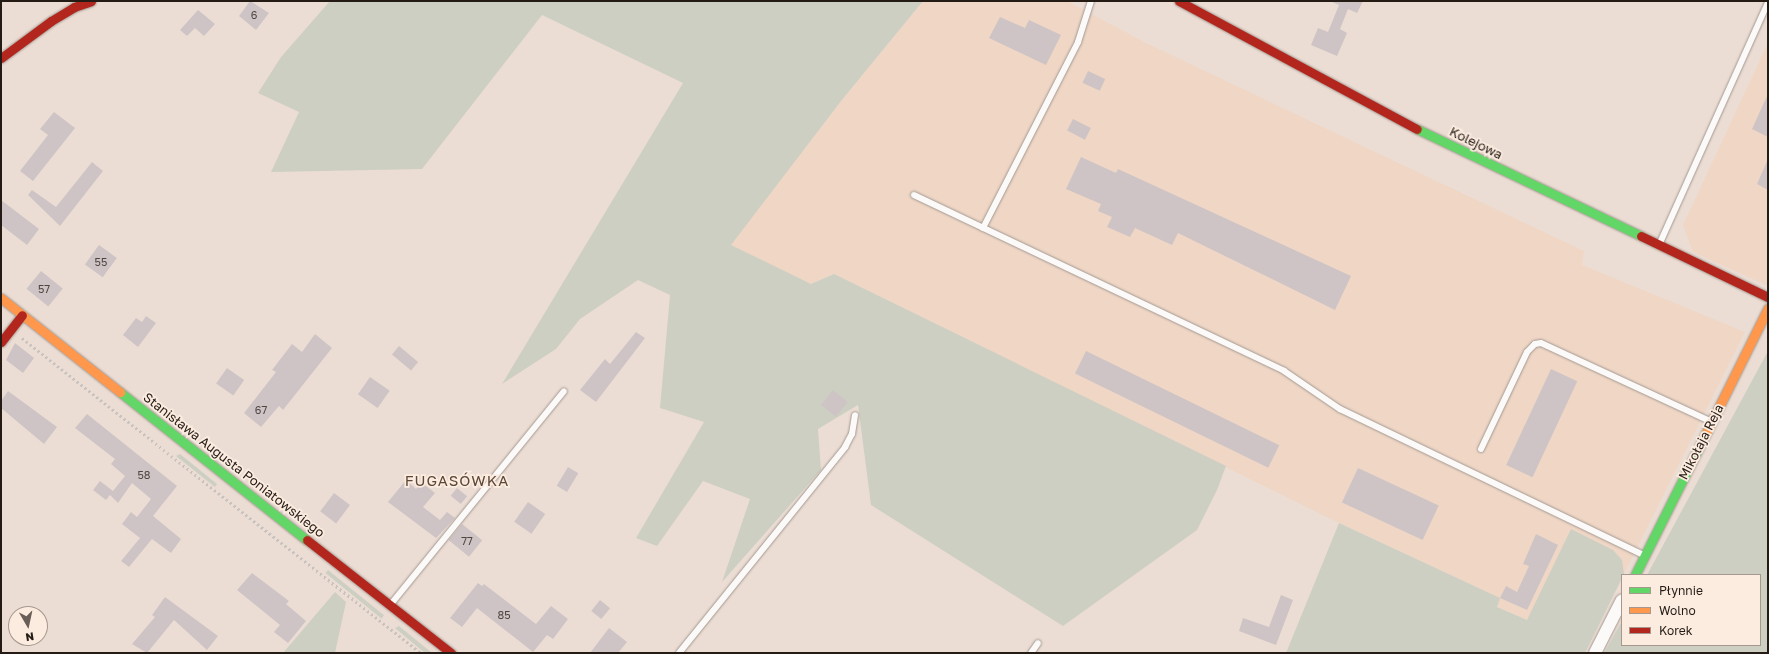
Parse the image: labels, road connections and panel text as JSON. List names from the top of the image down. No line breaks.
{"streets":{"street":["Kolejowa","Mikołaja Reja","Stanisława Augusta Poniatowskiego"]},"districts":["FUGASÓWKA"],"house_numbers":["6","55","57","67","58","77","85"],"legend":["Płynnie","Wolno","Korek"],"north":"bottom"}
